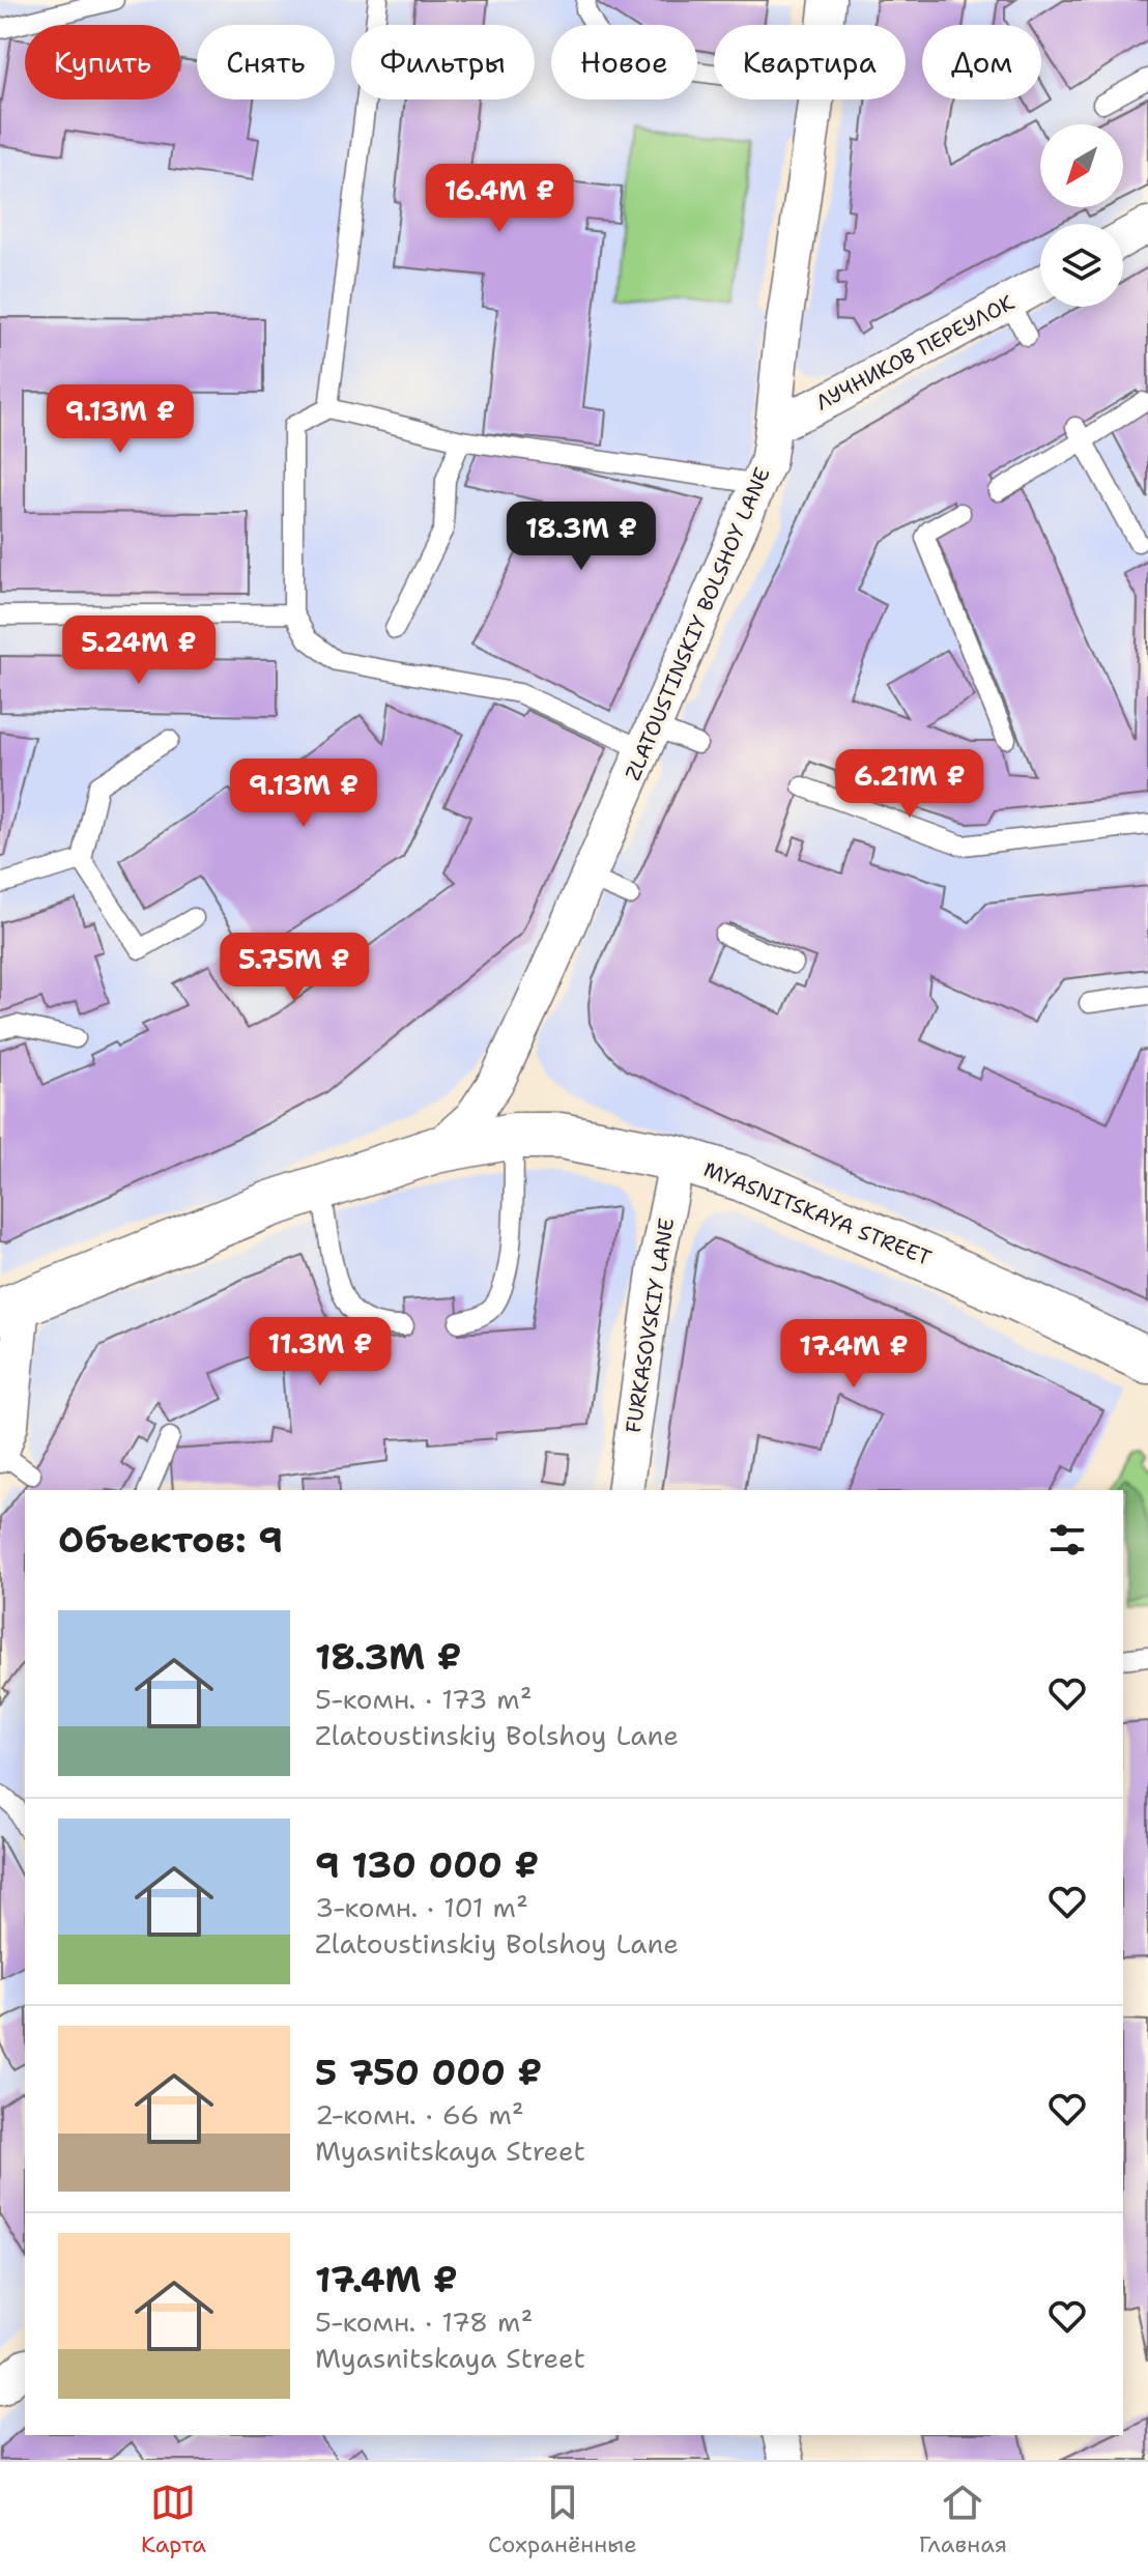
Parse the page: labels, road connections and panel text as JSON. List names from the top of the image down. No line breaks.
{"streets":{"main road":["MYASNITSKAYA STREET"],"street":["ЛУЧНИКОВ ПЕРЕУЛОК","ZLATOUSTINSKIY BOLSHOY LANE","FURKASOVSKIY LANE"]},"crossings":[["ЛУЧНИКОВ ПЕРЕУЛОК","ZLATOUSTINSKIY BOLSHOY LANE"],["ZLATOUSTINSKIY BOLSHOY LANE","MYASNITSKAYA STREET"],["MYASNITSKAYA STREET","FURKASOVSKIY LANE"]],"north":"bottom left","page":{"chip":["Купить","Снять","Фильтры","Новое","Квартира","Дом"],"price":["16.4M ₽","9.13M ₽","18.3M ₽","5.24M ₽","6.21M ₽","9.13M ₽","5.75M ₽","11.3M ₽","17.4M ₽"],"heading":"Объектов: 9","list":[{"name":"18.3M ₽","note":"5-комн. · 173 m² · Zlatoustinskiy Bolshoy Lane"},{"name":"9 130 000 ₽","note":"3-комн. · 101 m² · Zlatoustinskiy Bolshoy Lane"},{"name":"5 750 000 ₽","note":"2-комн. · 66 m² · Myasnitskaya Street"},{"name":"17.4M ₽","note":"5-комн. · 178 m² · Myasnitskaya Street"}],"tabs":["Карта","Сохранённые","Главная"]}}
